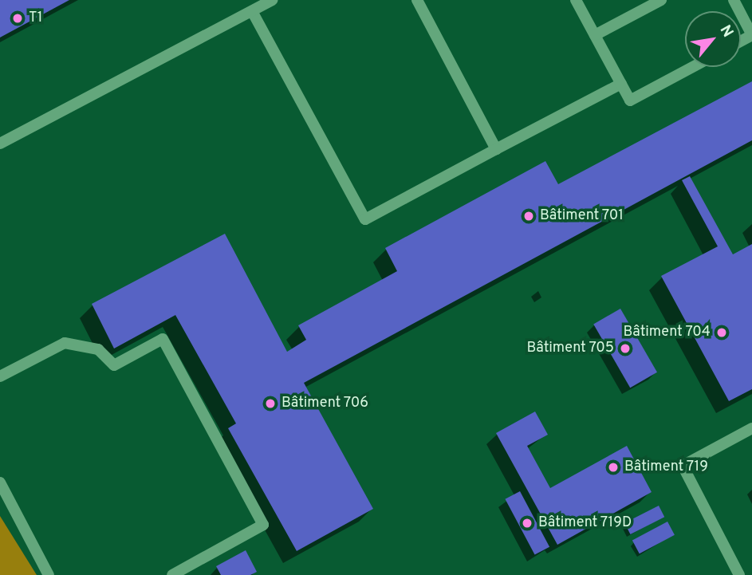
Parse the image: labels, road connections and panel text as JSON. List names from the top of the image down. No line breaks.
{"places":["T1","Bâtiment 701","Bâtiment 704","Bâtiment 705","Bâtiment 706","Bâtiment 719","Bâtiment 719D"],"north":"top right"}
